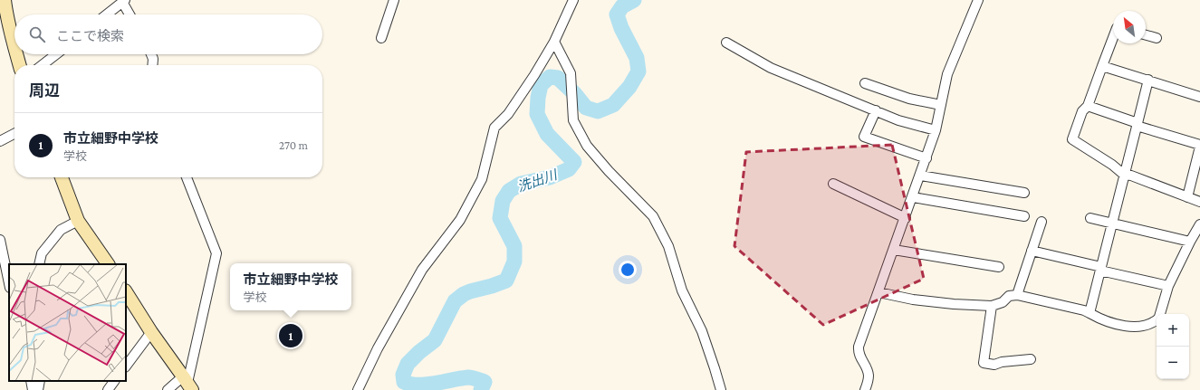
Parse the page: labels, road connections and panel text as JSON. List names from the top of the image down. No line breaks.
{"water":["洗出川"],"north":"top left","page":{"search":"ここで検索","heading":"周辺","list":[{"mark":"1","name":"市立細野中学校","note":"学校","value":"270 m"}],"popup":["市立細野中学校","学校"],"map_buttons":["+","−"],"pins":"1"}}
